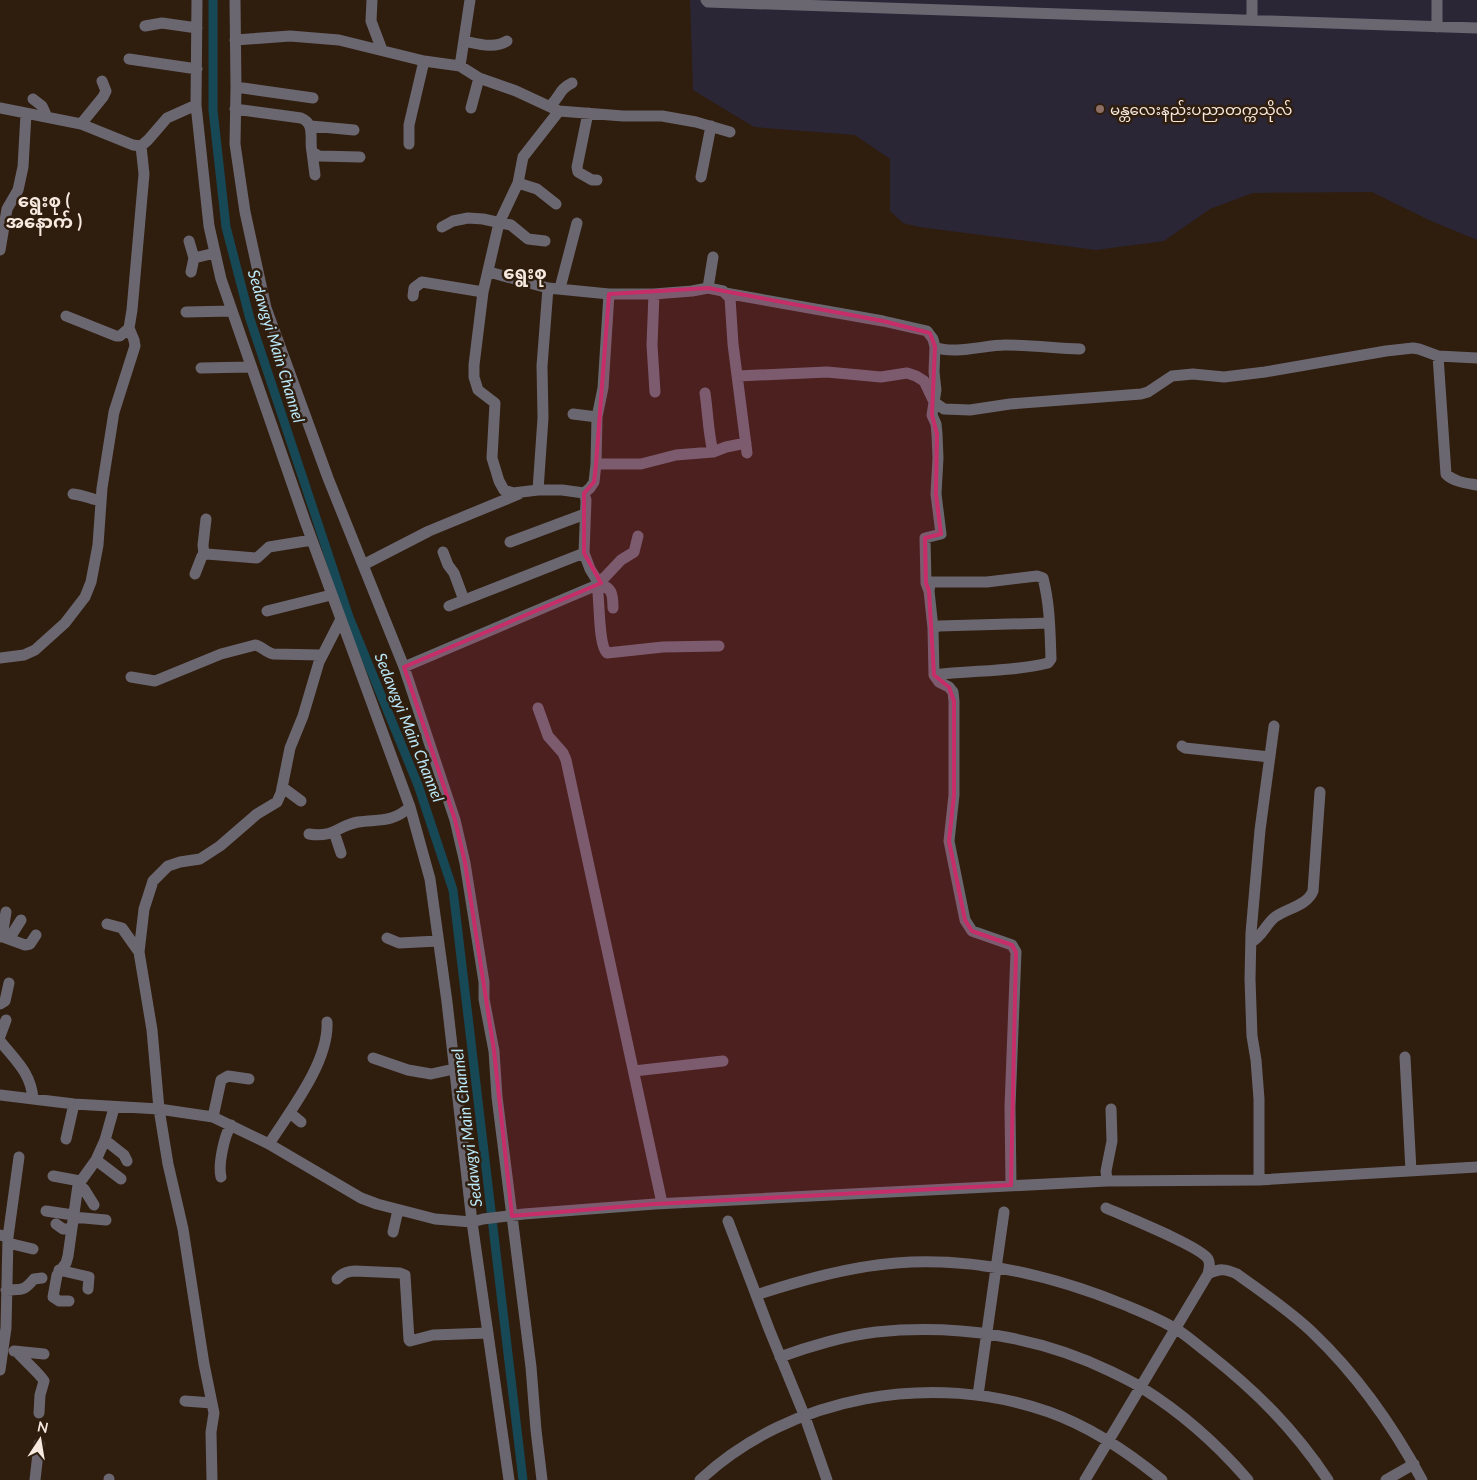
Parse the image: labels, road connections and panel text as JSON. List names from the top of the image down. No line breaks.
{"districts":["ရွေးစု ( အနောက် )","ရွေးစု"],"water":["Sedawgyi Main Channel"],"places":["မန္တလေးနည်းပညာတက္ကသိုလ်"],"north":"top"}
